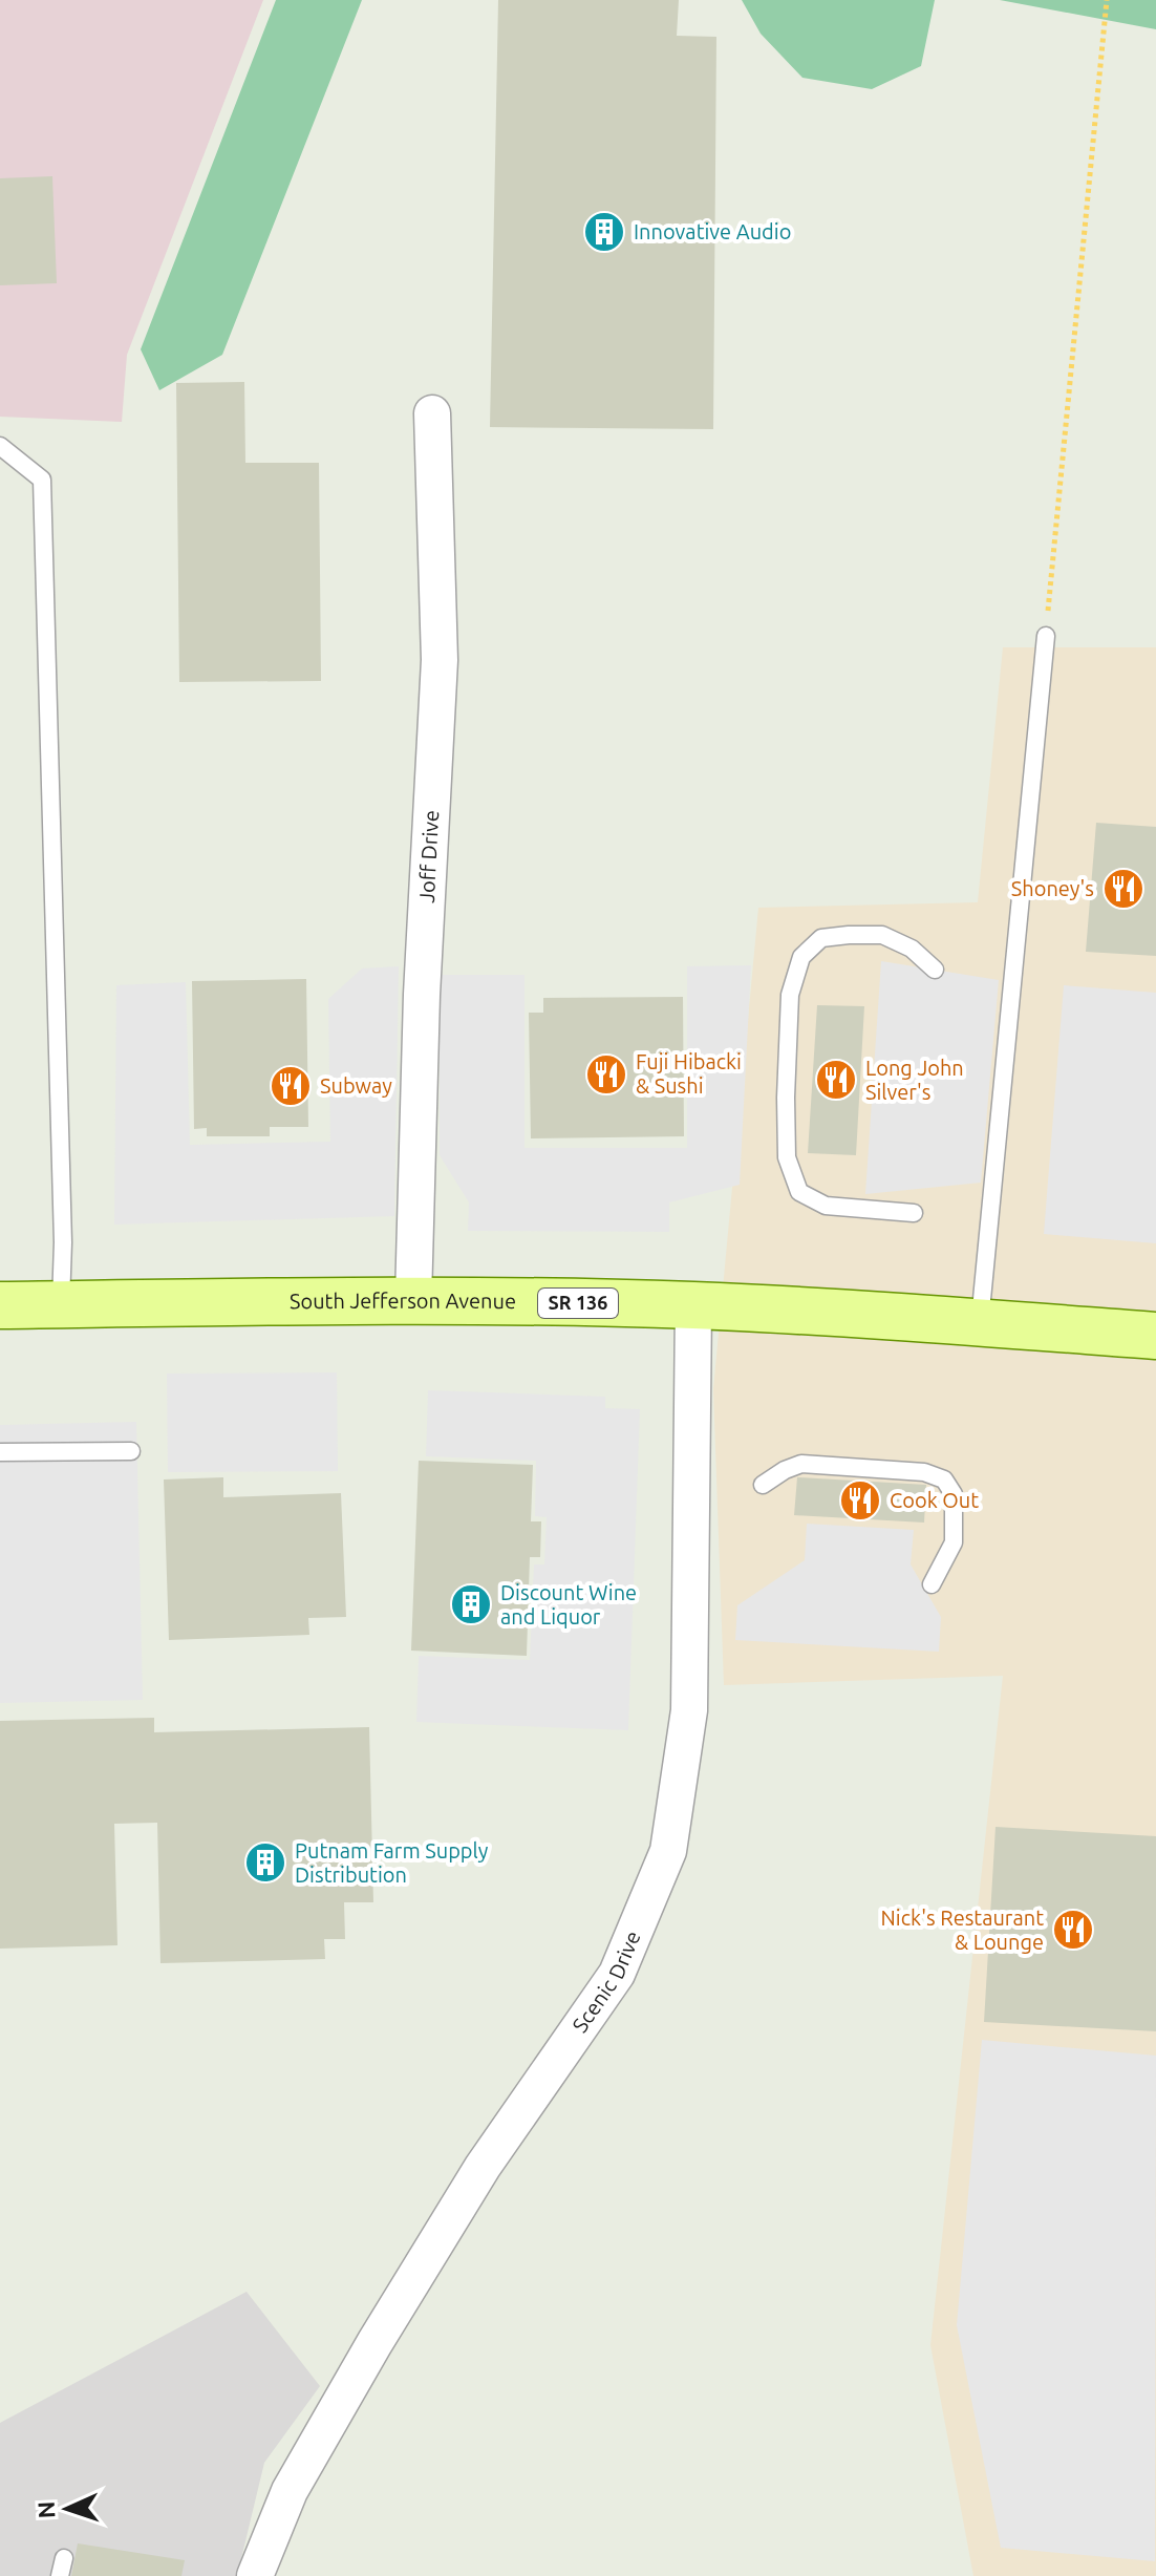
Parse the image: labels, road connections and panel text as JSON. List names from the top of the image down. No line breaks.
{"streets":{"main road":["South Jefferson Avenue","SR 136"],"street":["Joff Drive","Scenic Drive"]},"crossings":[["Joff Drive","South Jefferson Avenue"],["South Jefferson Avenue","Scenic Drive"]],"places":{"building":["Innovative Audio","Discount Wine and Liquor","Putnam Farm Supply Distribution"],"restaurant":["Shoney's","Fuji Hibacki & Sushi","Long John Silver's","Subway","Cook Out","Nick's Restaurant & Lounge"]},"north":"left"}
